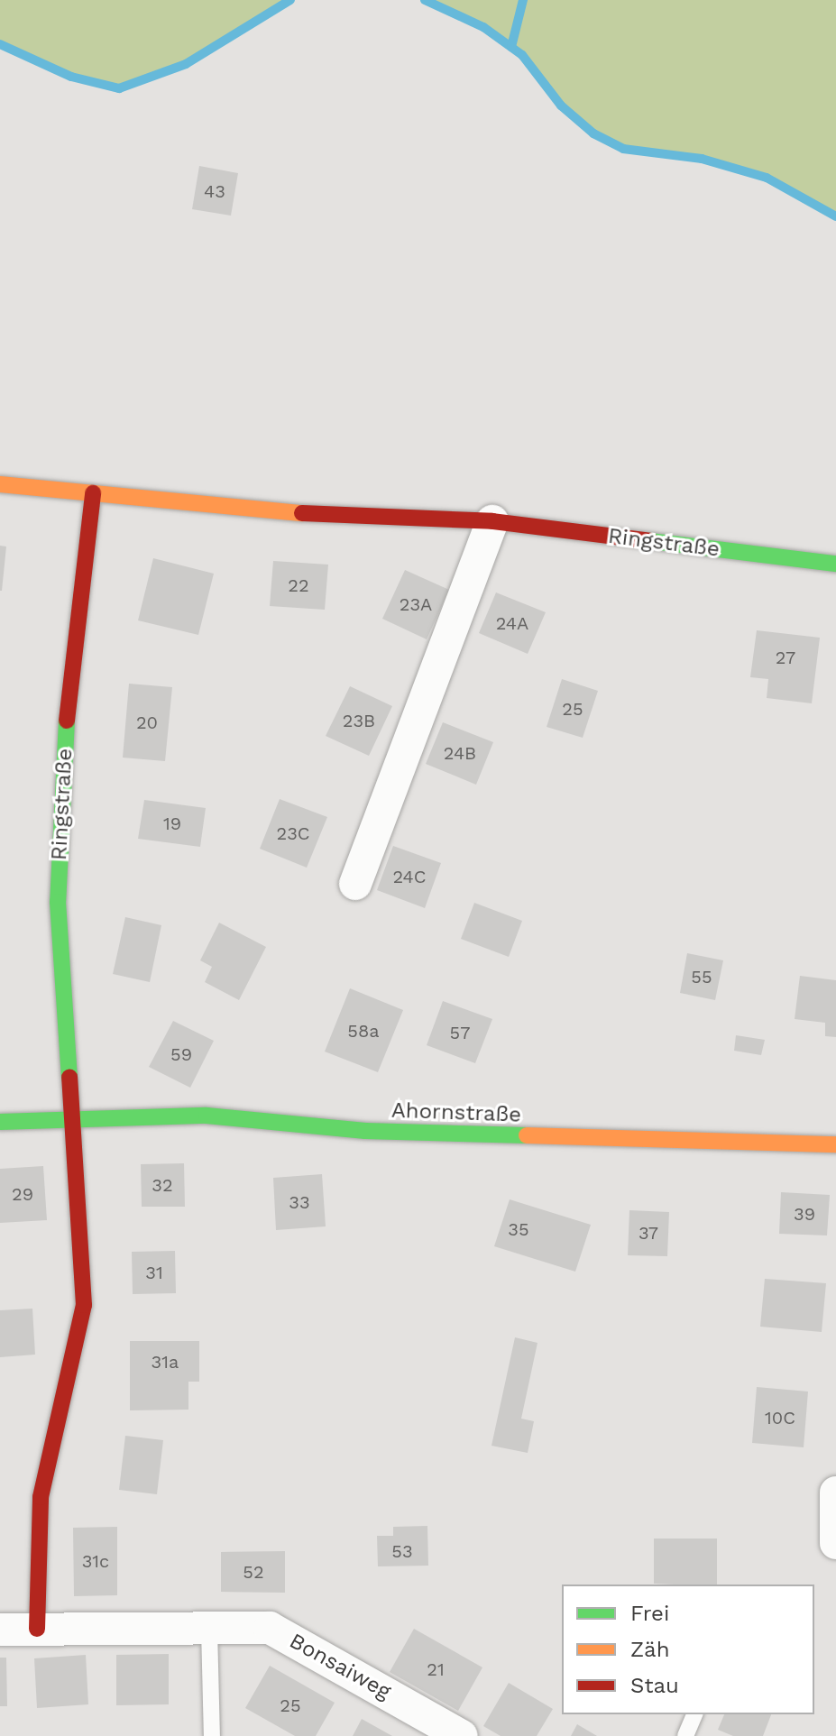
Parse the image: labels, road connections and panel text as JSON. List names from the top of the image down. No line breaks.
{"streets":{"street":["Ringstraße","Ahornstraße","Bonsaiweg"]},"crossings":[["Ringstraße","Ahornstraße"]],"house_numbers":["43","22","23A","24A","27","25","23B","20","24B","19","23C","24C","55","58a","57","59","32","29","33","39","35","37","31","31a","10C","53","31c","52","21","25"],"legend":["Frei","Zäh","Stau"]}
